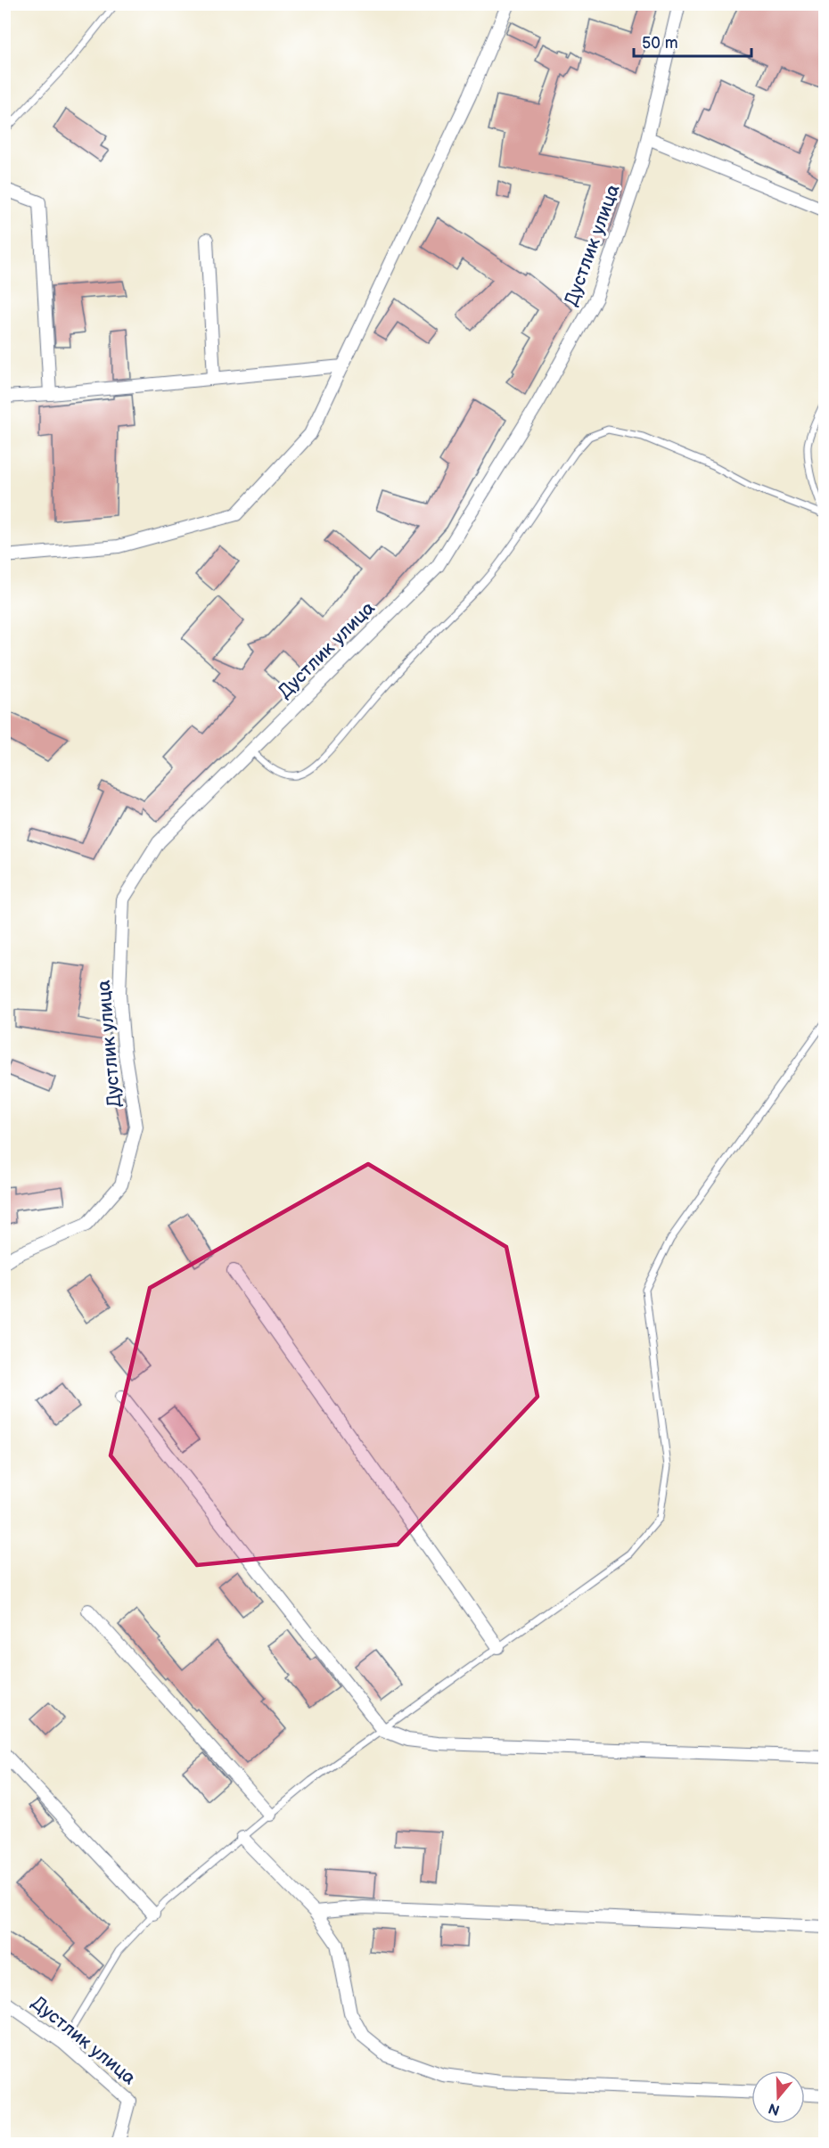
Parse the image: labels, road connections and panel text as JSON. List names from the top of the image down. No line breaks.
{"streets":{"street":["Дустлик улица"]},"scale_bar":"50 m","north":"bottom"}
